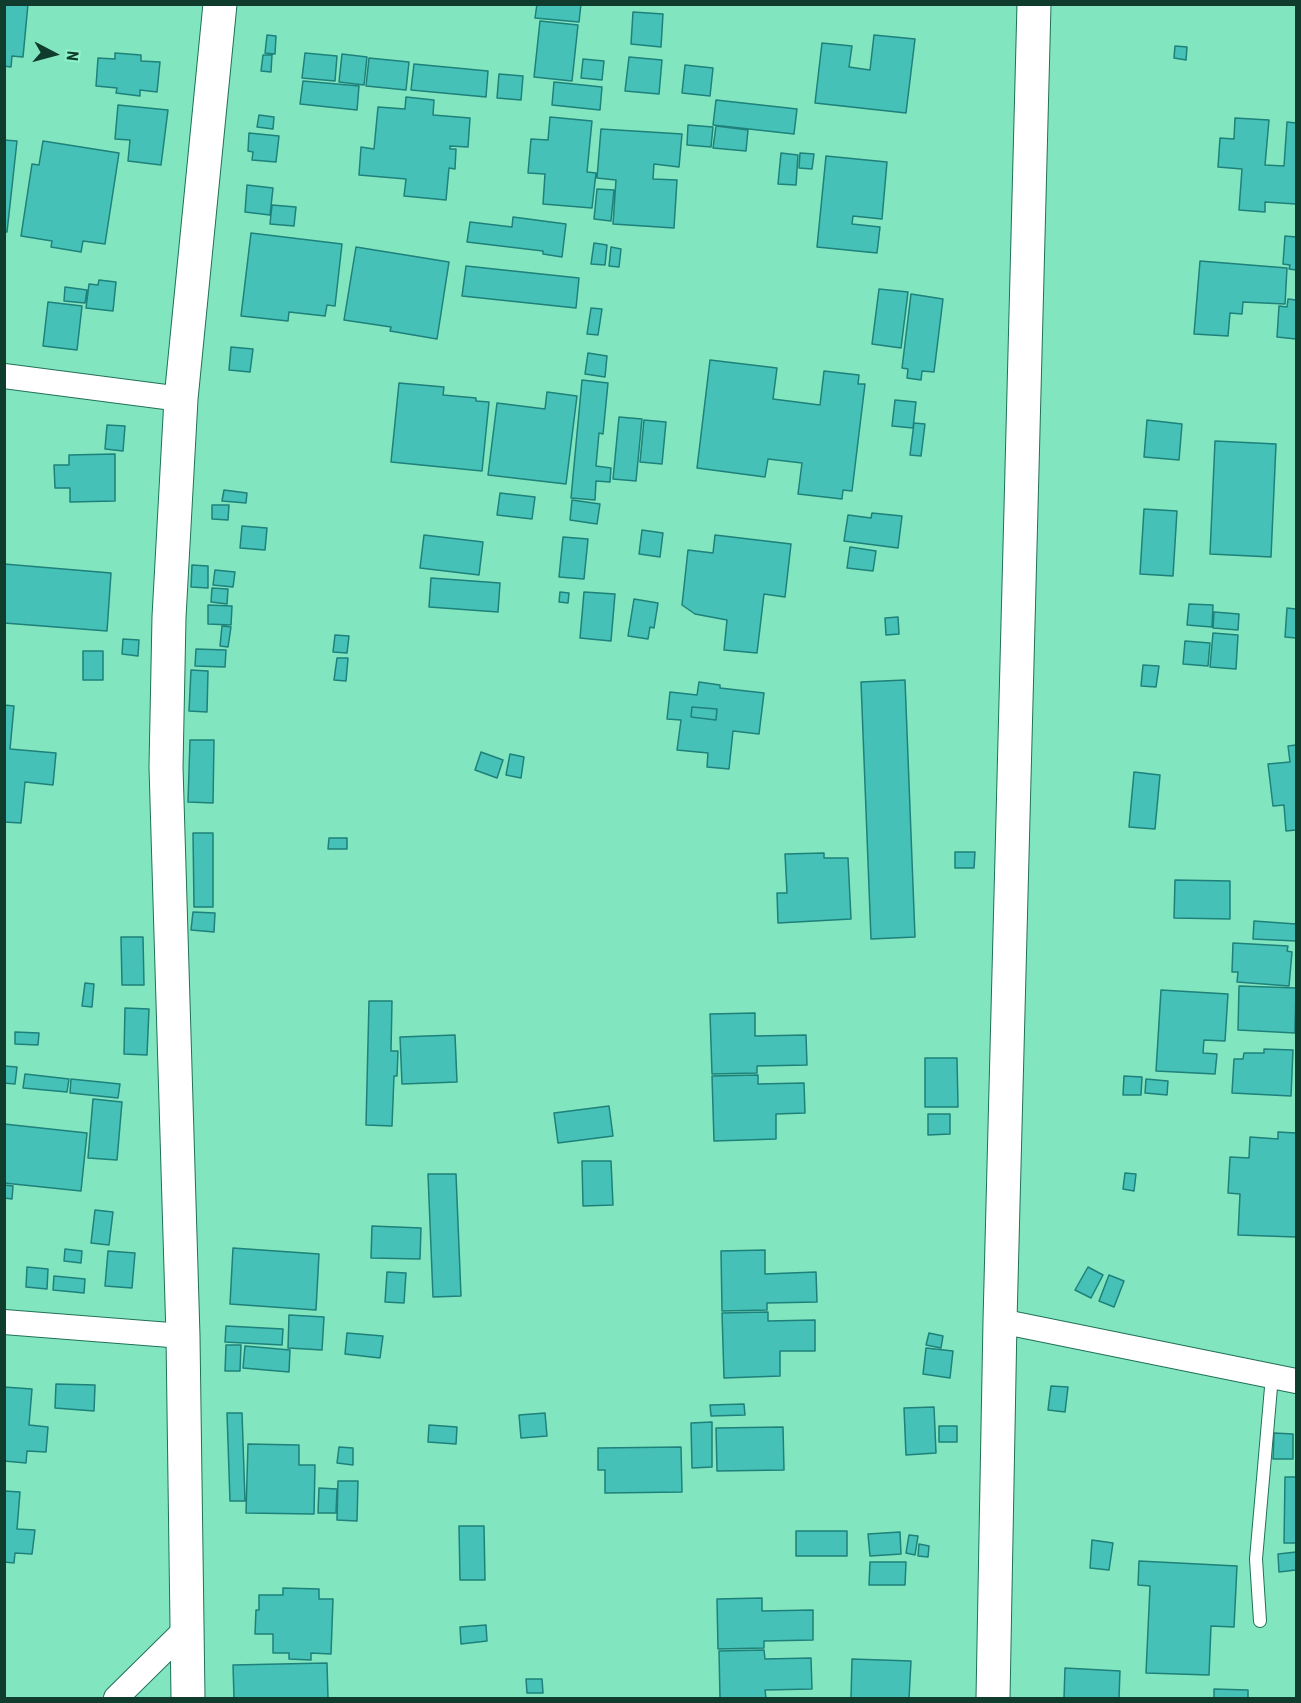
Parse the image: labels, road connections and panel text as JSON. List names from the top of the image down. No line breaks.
{"north":"right"}
